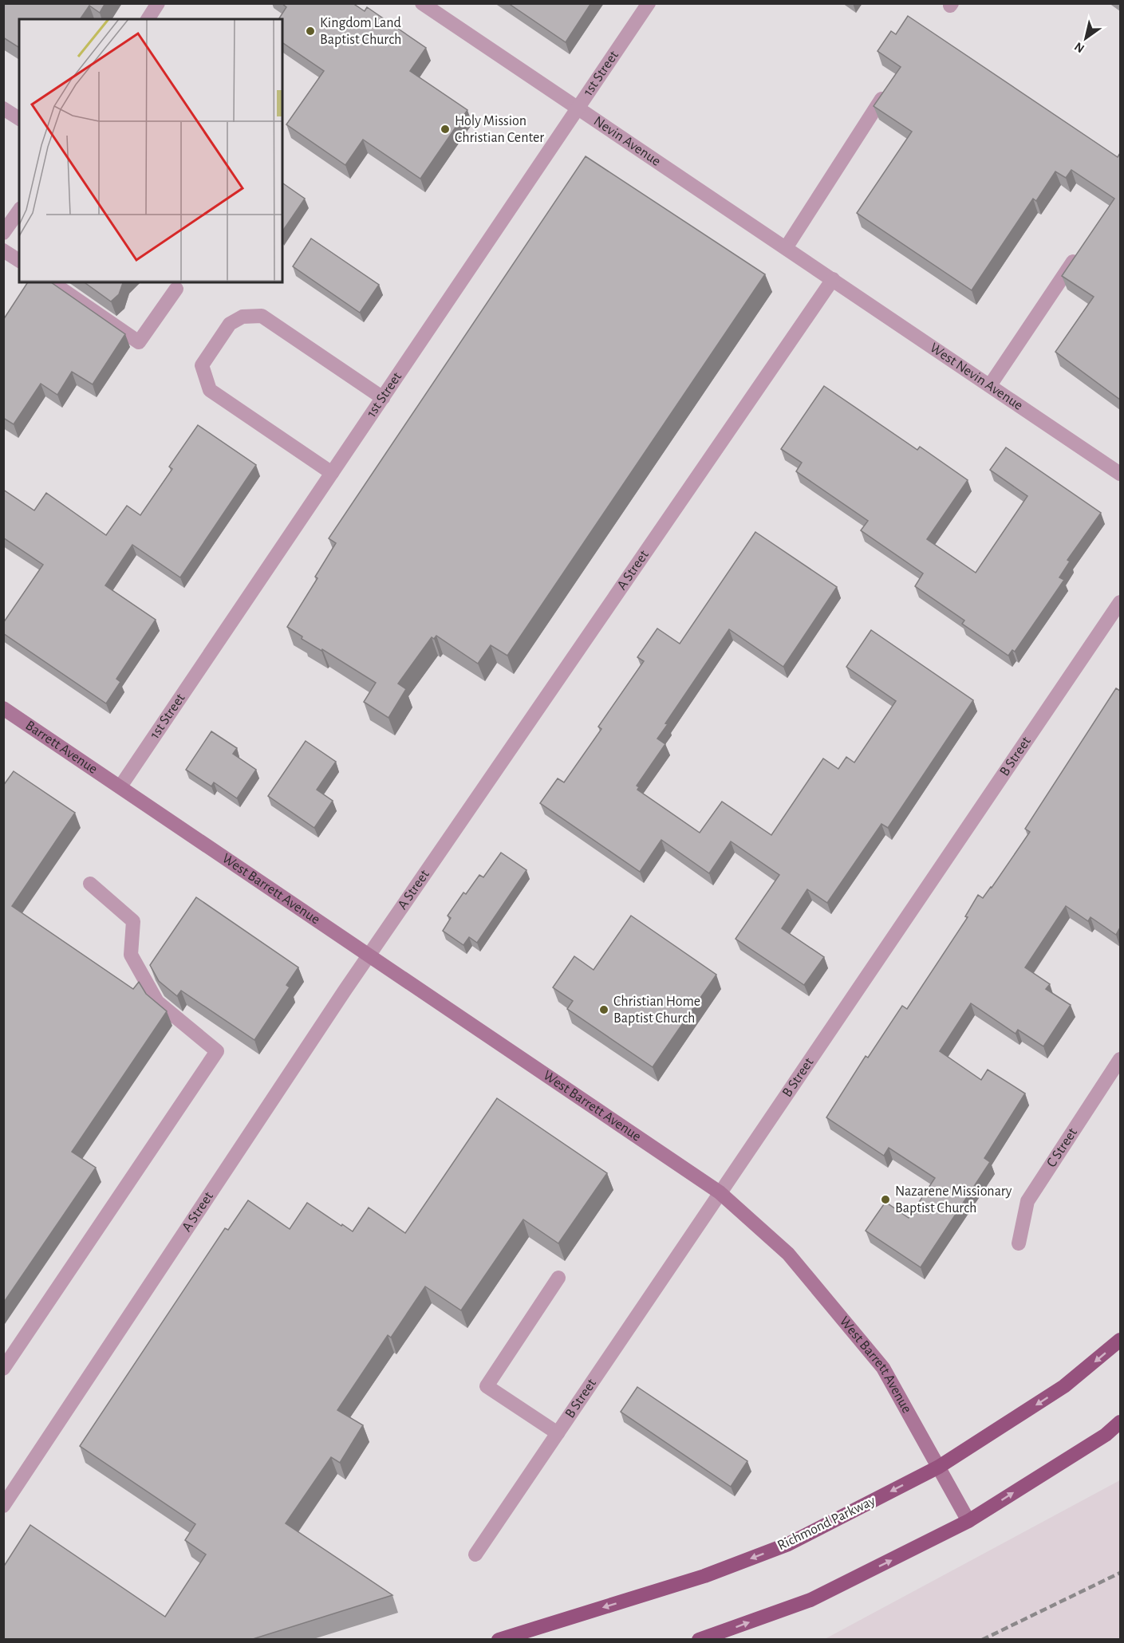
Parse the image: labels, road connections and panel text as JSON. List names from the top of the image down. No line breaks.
{"streets":{"highway":["Richmond Parkway"],"main road":["Barrett Avenue","West Barrett Avenue"],"street":["1st Street","Nevin Avenue","West Nevin Avenue","A Street","B Street","C Street"]},"crossings":[["1st Street","Nevin Avenue"],["1st Street","Barrett Avenue"],["1st Street","West Barrett Avenue"],["Nevin Avenue","West Nevin Avenue"],["Nevin Avenue","A Street"],["West Nevin Avenue","A Street"],["A Street","West Barrett Avenue"],["Barrett Avenue","West Barrett Avenue"],["B Street","West Barrett Avenue"],["West Barrett Avenue","Richmond Parkway"]],"places":["Kingdom Land Baptist Church","Holy Mission Christian Center","Christian Home Baptist Church","Nazarene Missionary Baptist Church"],"north":"bottom left"}
